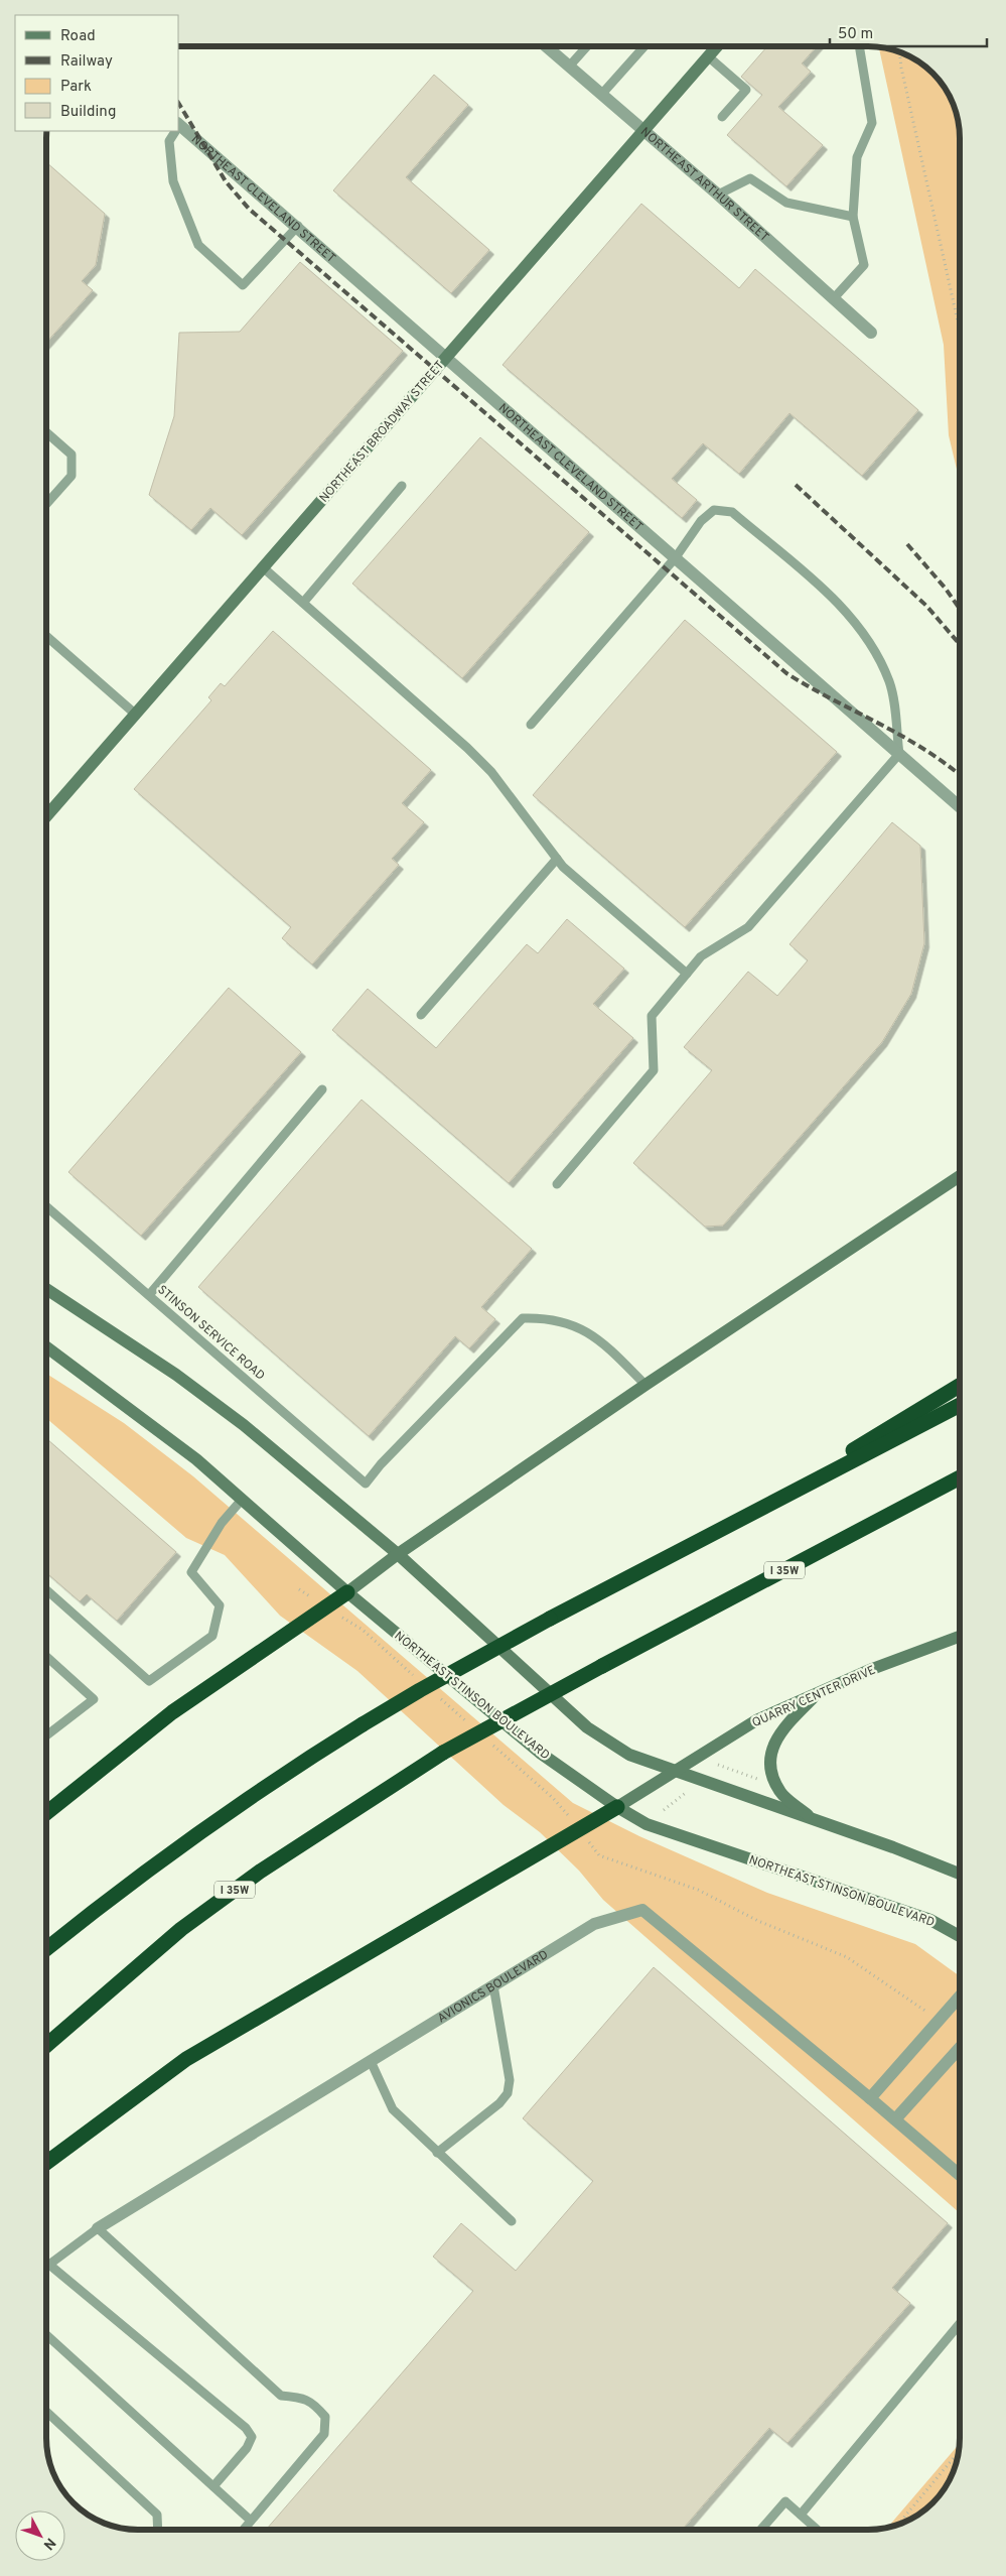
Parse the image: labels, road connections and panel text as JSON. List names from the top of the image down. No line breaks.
{"streets":{"highway":["I 35W"],"main road":["NORTHEAST BROADWAY STREET","NORTHEAST STINSON BOULEVARD","QUARRY CENTER DRIVE"],"street":["NORTHEAST ARTHUR STREET","NORTHEAST CLEVELAND STREET","AVIONICS BOULEVARD"],"lane":["STINSON SERVICE ROAD"]},"crossings":[["NORTHEAST ARTHUR STREET","NORTHEAST BROADWAY STREET"],["NORTHEAST CLEVELAND STREET","NORTHEAST BROADWAY STREET"],["NORTHEAST STINSON BOULEVARD","QUARRY CENTER DRIVE"]],"legend":["Road","Railway","Park","Building"],"scale_bar":"50 m","north":"bottom right"}
